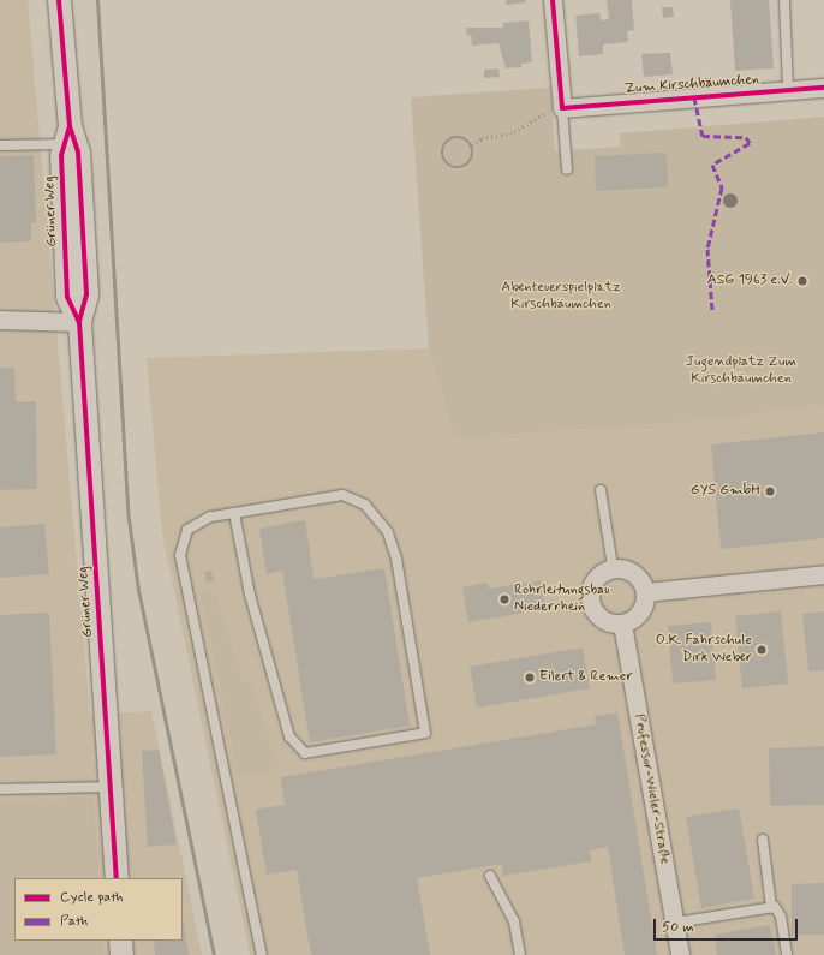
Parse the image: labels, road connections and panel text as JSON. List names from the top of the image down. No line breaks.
{"streets":{"street":["Zum Kirschbäumchen","Grüner Weg","Professor-Wieler-Straße"]},"parks":["Abenteuerspielplatz Kirschbäumchen","Jugendplatz Zum Kirschbäumchen"],"places":["ASG 1963 e.V.","GYS GmbH","Rohrleitungsbau Niederrhein","O.K. Fahrschule Dirk Weber","Eilert & Remer"],"legend":["Cycle path","Path"],"scale_bar":"50 m"}
